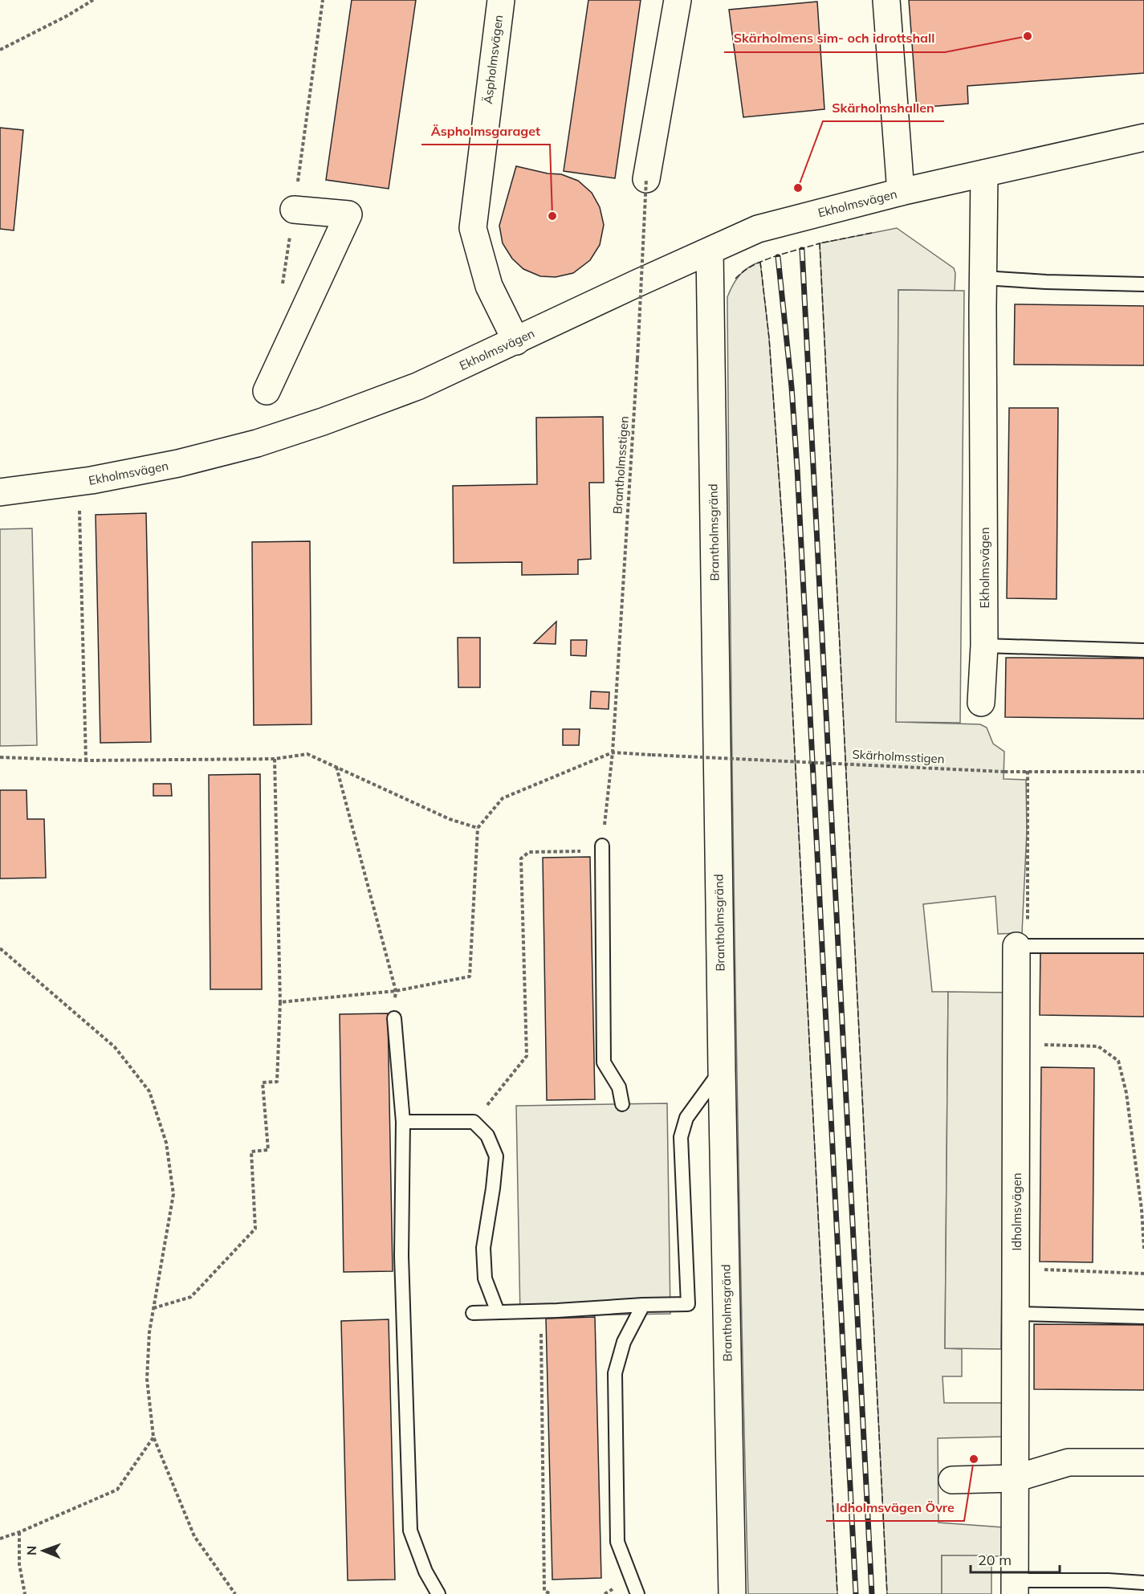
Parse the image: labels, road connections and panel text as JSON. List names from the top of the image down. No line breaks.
{"streets":{"street":["Äspholmsvägen","Ekholmsvägen","Brantholmsgränd","Idholmsvägen"],"path":["Brantholmsstigen","Skärholmsstigen"]},"crossings":[["Äspholmsvägen","Ekholmsvägen"],["Ekholmsvägen","Brantholmsgränd"],["Brantholmsstigen","Skärholmsstigen"]],"places":["Skärholmens sim- och idrottshall","Skärholmshallen","Äspholmsgaraget","Idholmsvägen Övre"],"scale_bar":"20 m","north":"left"}
